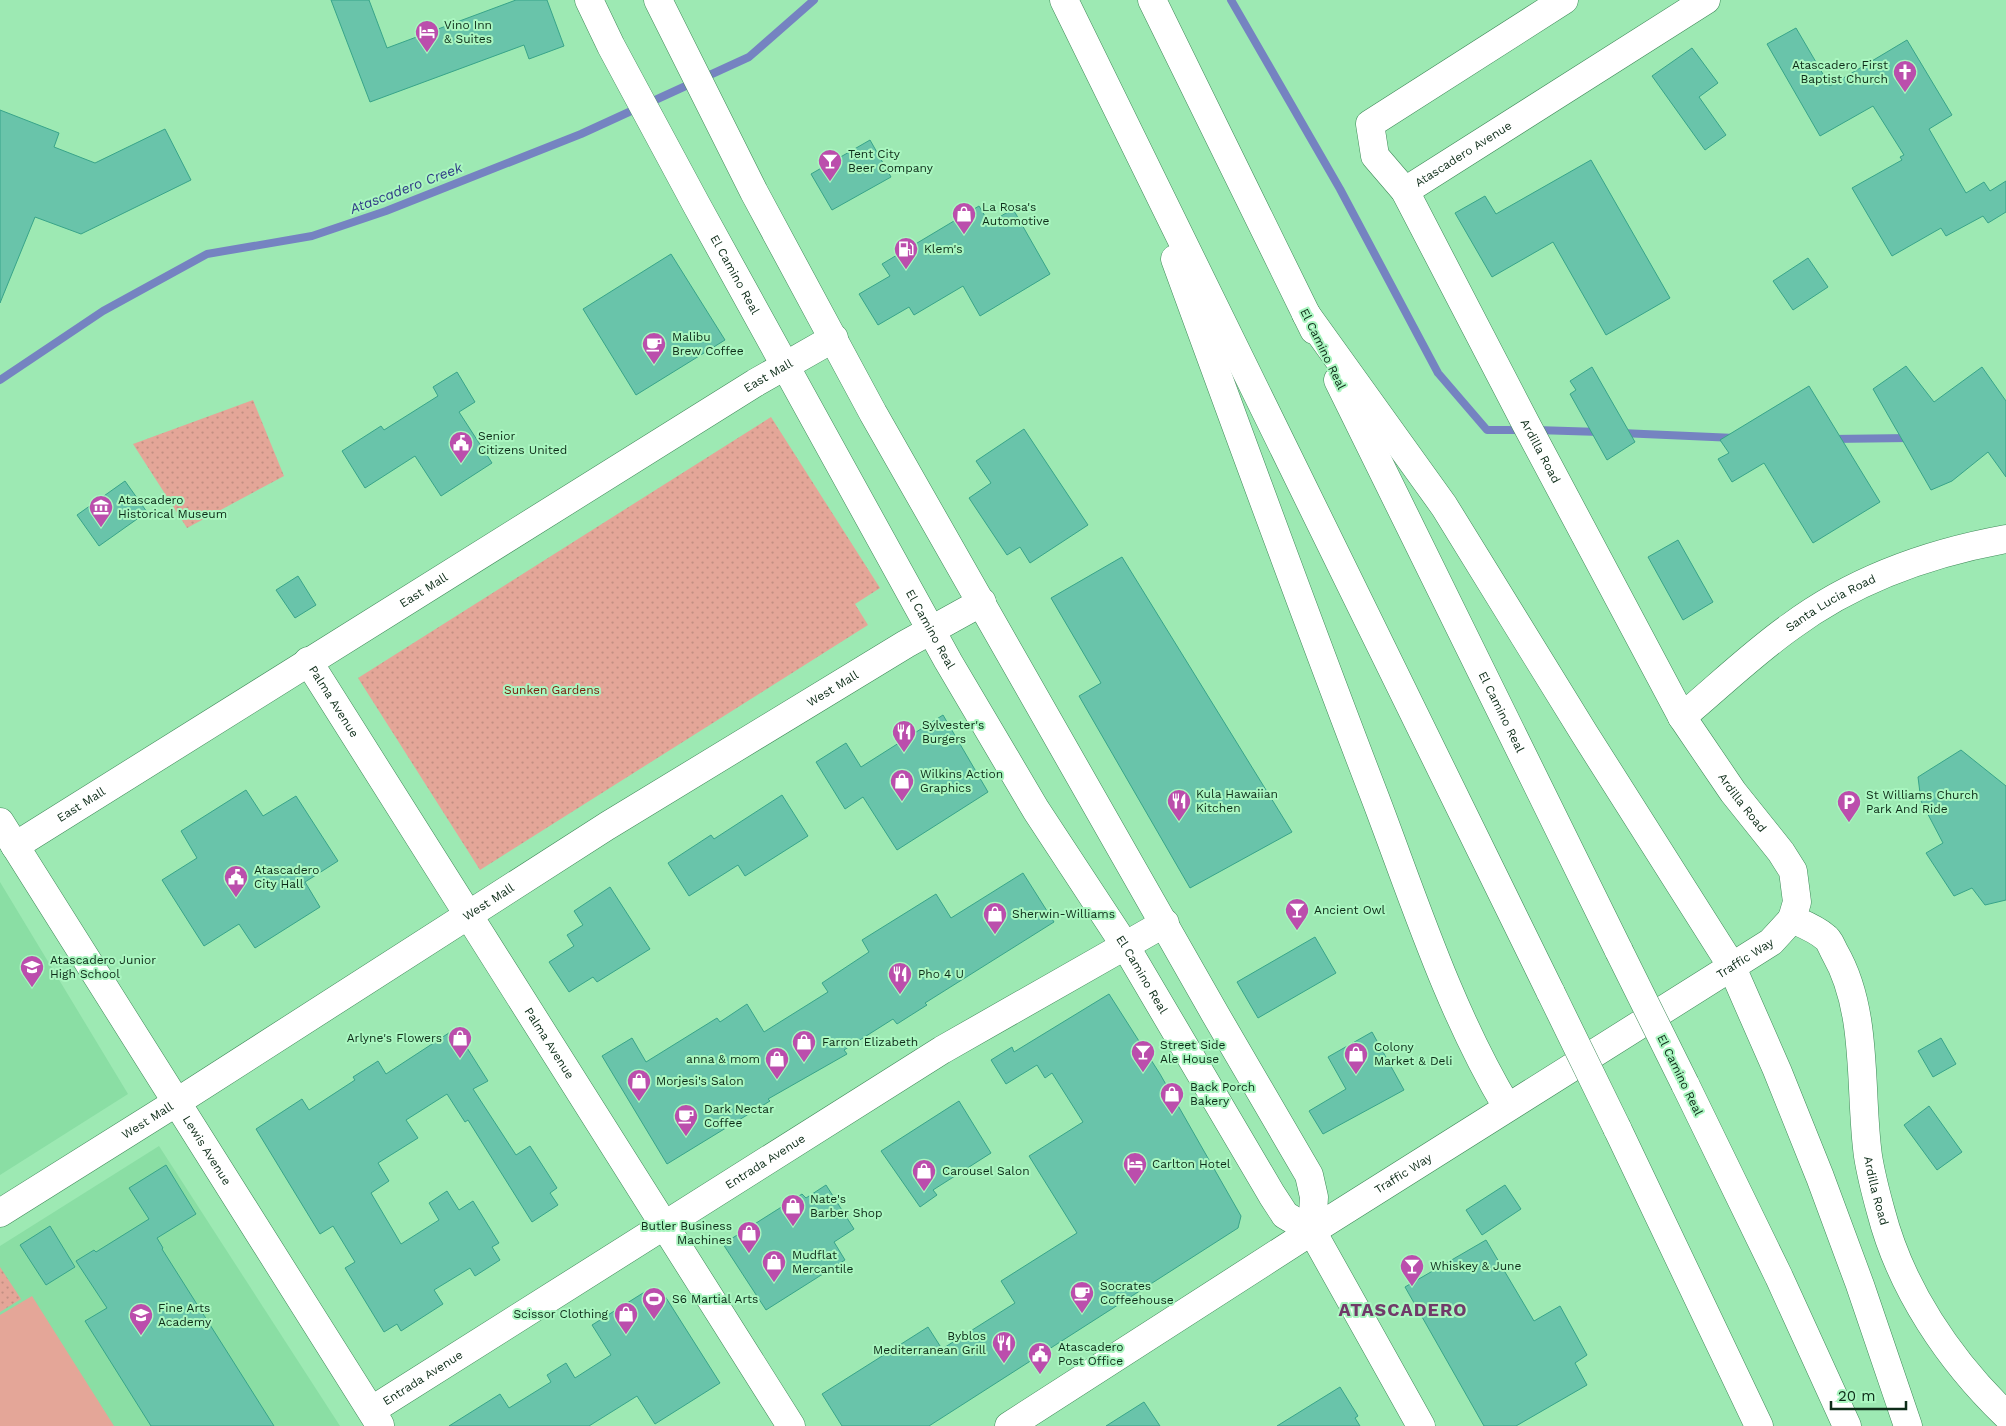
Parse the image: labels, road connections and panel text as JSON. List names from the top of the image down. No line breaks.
{"streets":{"main road":["Atascadero Avenue","El Camino Real","East Mall","Ardilla Road","Santa Lucia Road","West Mall","Palma Avenue","Traffic Way","Lewis Avenue","Entrada Avenue"]},"crossings":[["Atascadero Avenue","Ardilla Road"],["El Camino Real","East Mall"],["El Camino Real","West Mall"],["El Camino Real","Traffic Way"],["El Camino Real","Entrada Avenue"],["East Mall","Palma Avenue"],["East Mall","Lewis Avenue"],["Ardilla Road","Santa Lucia Road"],["Ardilla Road","Traffic Way"],["West Mall","Palma Avenue"],["West Mall","Lewis Avenue"],["Palma Avenue","Entrada Avenue"],["Lewis Avenue","Entrada Avenue"]],"districts":["ATASCADERO"],"water":["Atascadero Creek"],"parks":["Sunken Gardens"],"places":{"hotel":["Vino Inn & Suites","Carlton Hotel"],"church":["Atascadero First Baptist Church"],"bar":["Tent City Beer Company","Ancient Owl","Street Side Ale House","Whiskey & June"],"shop":["La Rosa's Automotive","Wilkins Action Graphics","Sherwin-Williams","Arlyne's Flowers","Farron Elizabeth","Colony Market & Deli","anna & mom","Morjesi's Salon","Back Porch Bakery","Carousel Salon","Nate's Barber Shop","Butler Business Machines","Mudflat Mercantile","Scissor Clothing"],"fuel station":["Klem's"],"cafe":["Malibu Brew Coffee","Dark Nectar Coffee","Socrates Coffeehouse"],"public building":["Senior Citizens United","Atascadero City Hall","Atascadero Post Office"],"museum":["Atascadero Historical Museum"],"restaurant":["Sylvester's Burgers","Kula Hawaiian Kitchen","Pho 4 U","Byblos Mediterranean Grill"],"parking":["St Williams Church Park And Ride"],"school or university":["Atascadero Junior High School","Fine Arts Academy"],"sports":["S6 Martial Arts"]},"scale_bar":"20 m"}
